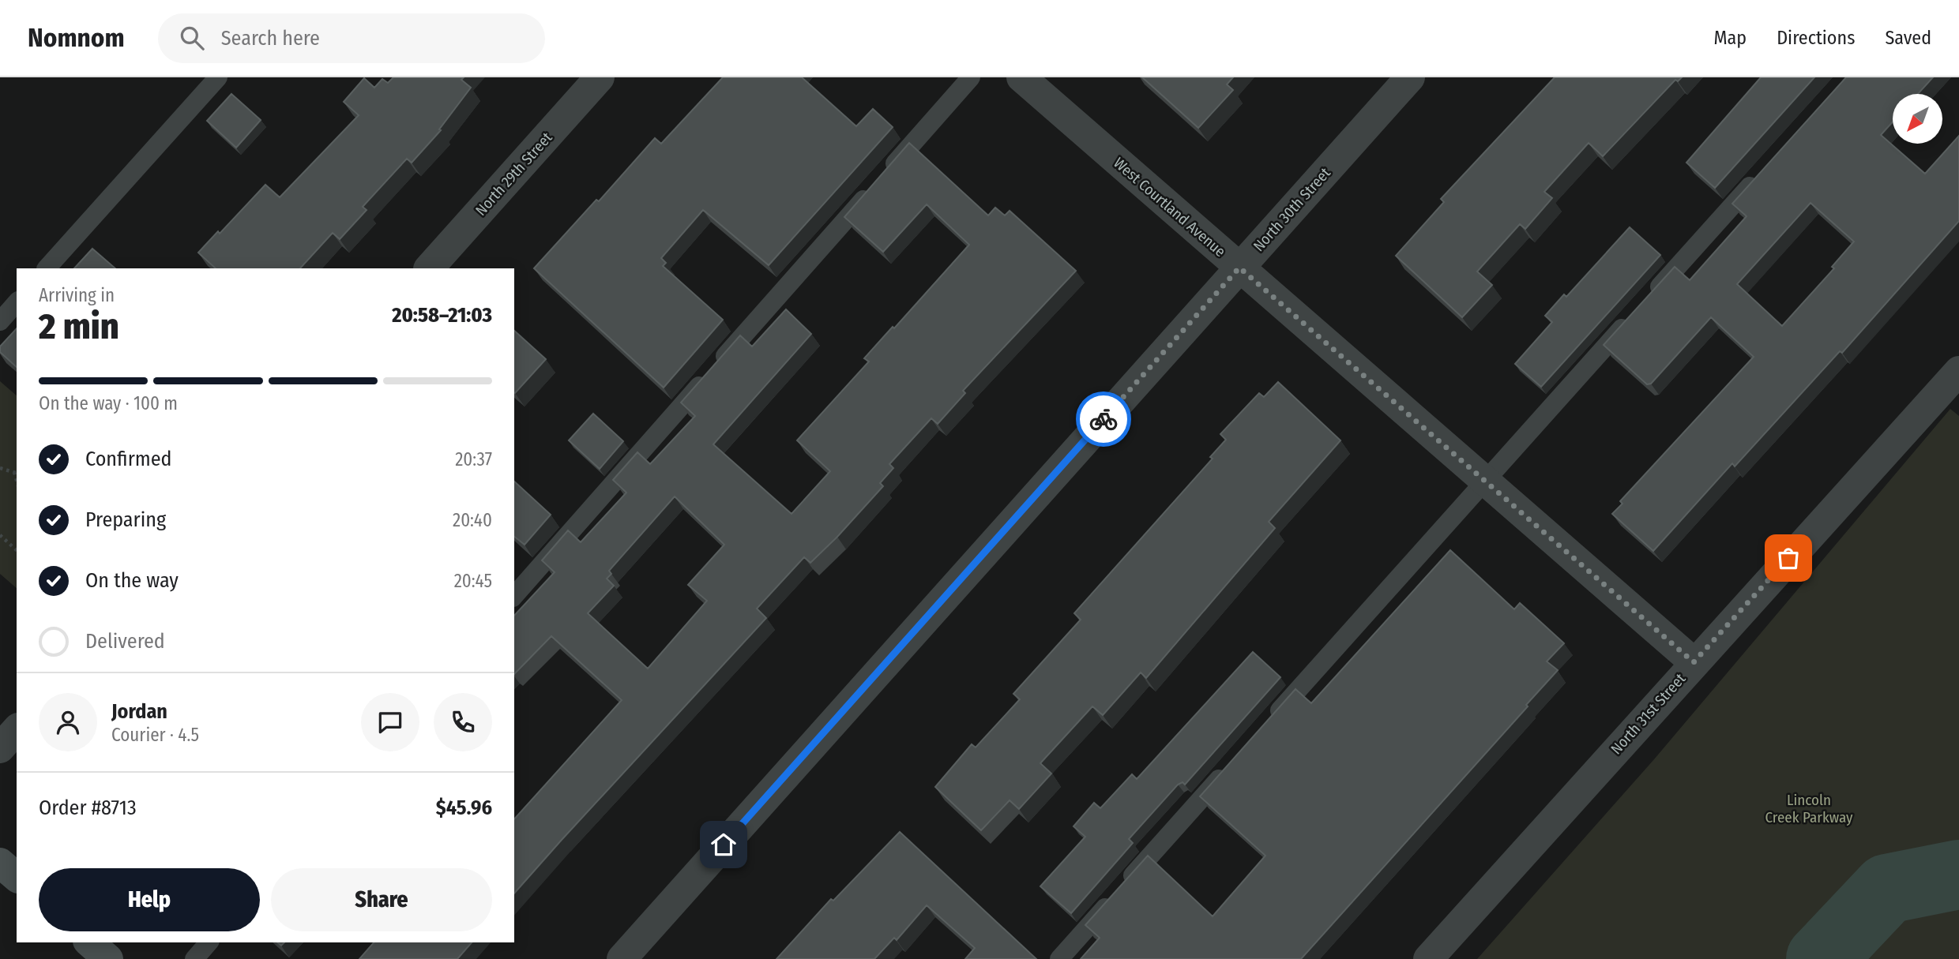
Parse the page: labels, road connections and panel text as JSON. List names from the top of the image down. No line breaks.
{"streets":{"street":["North 29th Street","West Courtland Avenue","North 30th Street","North 31st Street"]},"crossings":[["West Courtland Avenue","North 30th Street"],["West Courtland Avenue","North 31st Street"]],"parks":["Lincoln Creek Parkway"],"north":"bottom left","page":{"header":"Nomnom","search":"Search here","nav":["Map","Directions","Saved"],"heading":["2 min","Arriving in","20:58–21:03"],"panel":["Jordan","Courier · 4.5","Order #8713","$45.96"],"bar":"On the way · 100 m","list":[["Confirmed","20:37"],["Preparing","20:40"],["On the way","20:45"],"Delivered"],"buttons":["Help","Share"]}}
